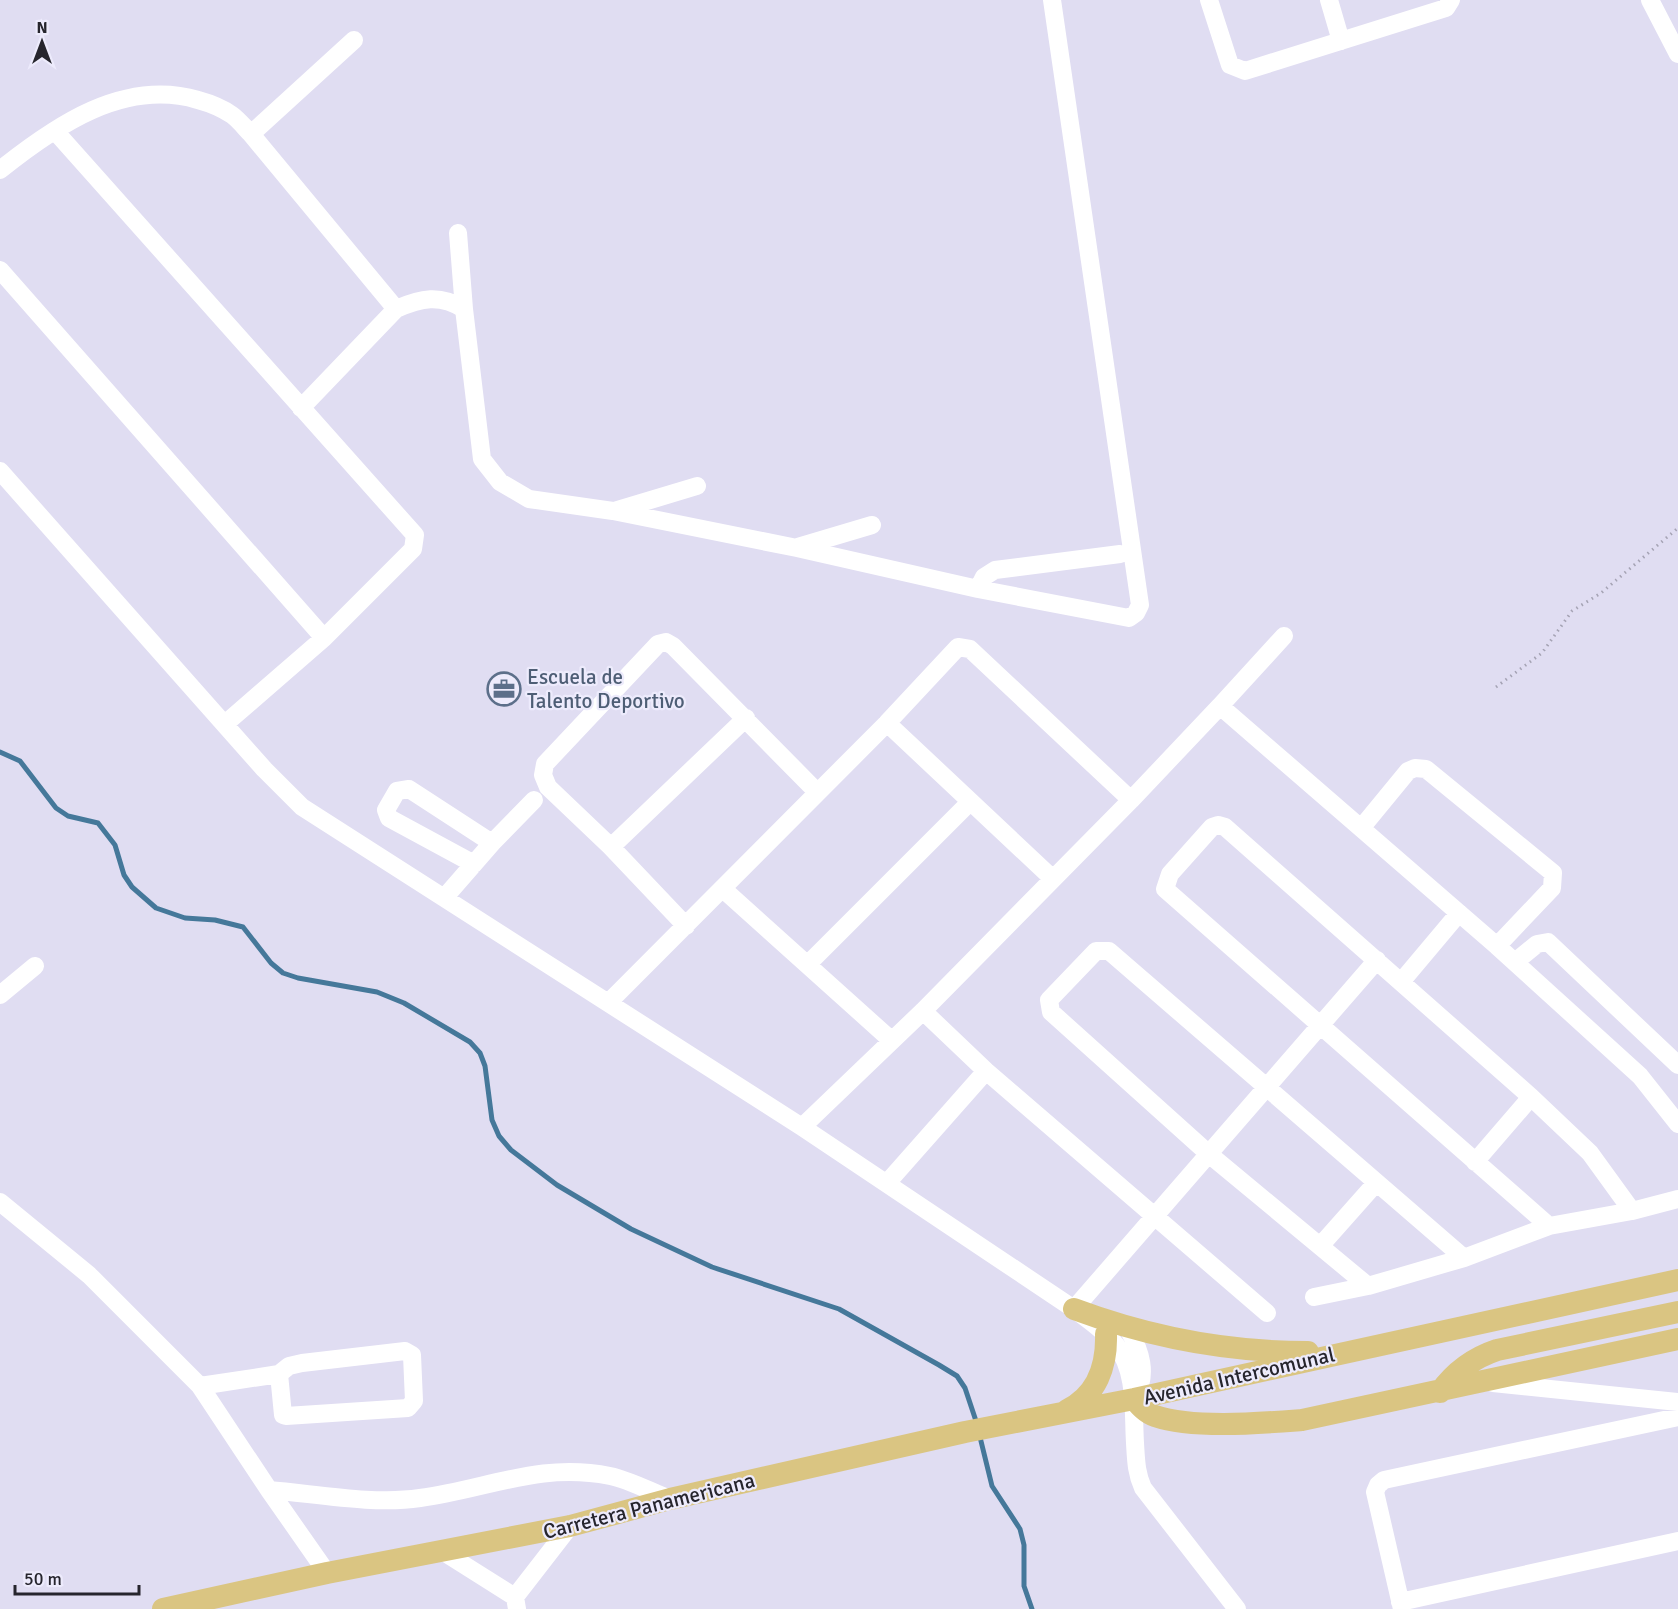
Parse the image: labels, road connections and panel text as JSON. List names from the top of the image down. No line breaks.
{"streets":{"main road":["Avenida Intercomunal","Carretera Panamericana"]},"crossings":[["Avenida Intercomunal","Carretera Panamericana"]],"places":{"office":["Escuela de Talento Deportivo"]},"scale_bar":"50 m","north":"top"}
